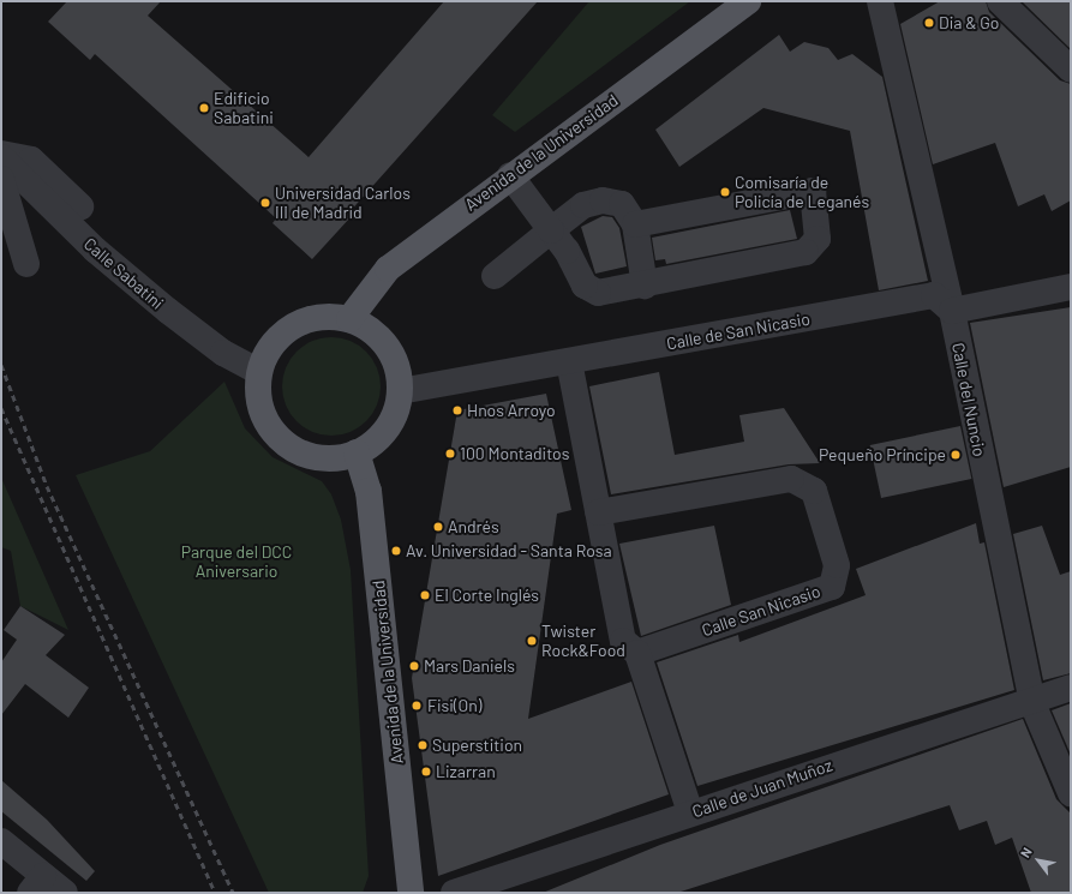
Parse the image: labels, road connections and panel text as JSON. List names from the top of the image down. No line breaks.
{"streets":{"main road":["Avenida de la Universidad"],"street":["Calle Sabatini","Calle de San Nicasio","Calle del Nuncio","Calle San Nicasio","Calle de Juan Muñoz"]},"crossings":[["Avenida de la Universidad","Calle Sabatini"],["Avenida de la Universidad","Calle de San Nicasio"],["Calle Sabatini","Calle de San Nicasio"],["Calle de San Nicasio","Calle del Nuncio"],["Calle del Nuncio","Calle de Juan Muñoz"]],"parks":["Parque del DCC Aniversario"],"places":["Dia & Go","Edificio Sabatini","Comisaría de Policía de Leganés","Universidad Carlos III de Madrid","Hnos Arroyo","100 Montaditos","Pequeño Príncipe","Andrés","Av. Universidad - Santa Rosa","El Corte Inglés","Twister Rock&Food","Mars Daniels","Fisi(On)","Superstition","Lizarran"],"north":"top left"}
